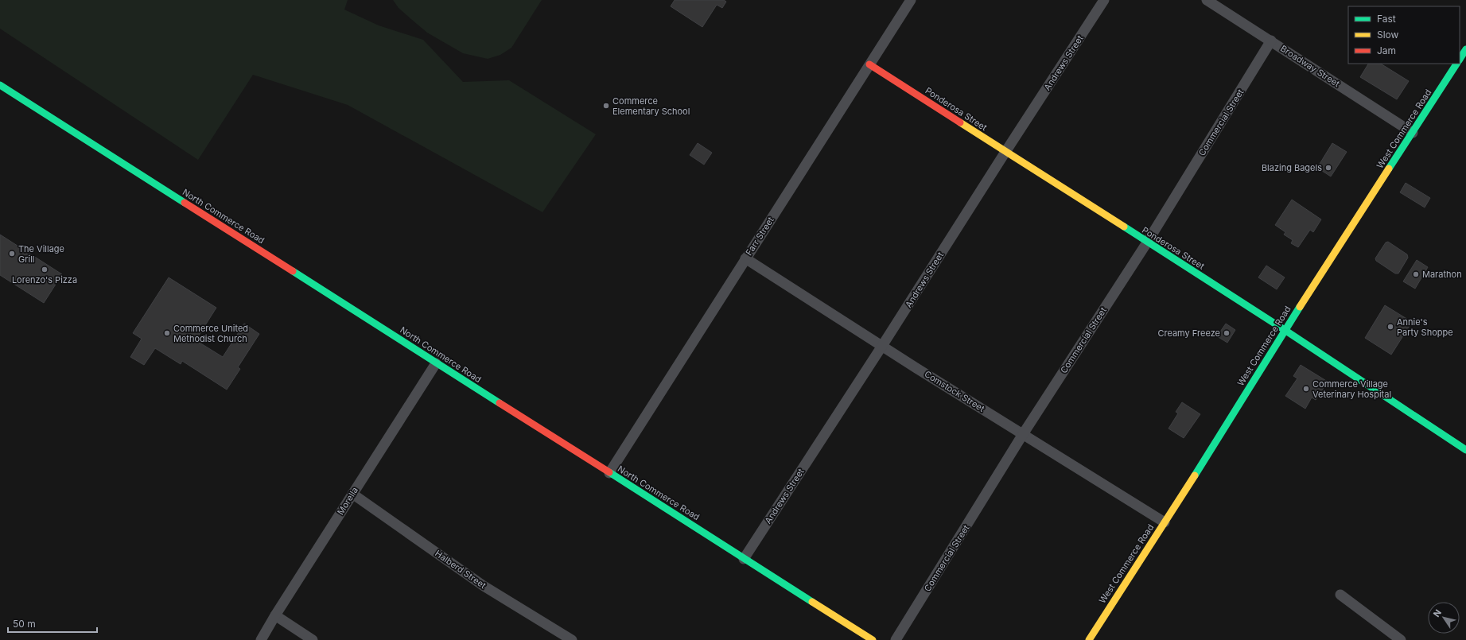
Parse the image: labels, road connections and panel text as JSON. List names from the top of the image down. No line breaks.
{"streets":{"main road":["Ponderosa Street","West Commerce Road","North Commerce Road"],"street":["Andrews Street","Broadway Street","Commercial Street","Farr Street","Comstock Street","Morella","Halberd Street"]},"crossings":[["Andrews Street","Ponderosa Street"],["Andrews Street","North Commerce Road"],["Andrews Street","Comstock Street"],["Broadway Street","Commercial Street"],["Broadway Street","West Commerce Road"],["Ponderosa Street","Commercial Street"],["Ponderosa Street","West Commerce Road"],["Ponderosa Street","Farr Street"],["Commercial Street","Comstock Street"],["West Commerce Road","Comstock Street"],["North Commerce Road","Farr Street"],["North Commerce Road","Morella"],["Farr Street","Comstock Street"],["Morella","Halberd Street"]],"places":["Commerce Elementary School","Blazing Bagels","The Village Grill","Lorenzo's Pizza","Marathon","Annie's Party Shoppe","Commerce United Methodist Church","Creamy Freeze","Commerce Village Veterinary Hospital"],"legend":["Fast","Slow","Jam"],"scale_bar":"50 m","north":"top left"}
